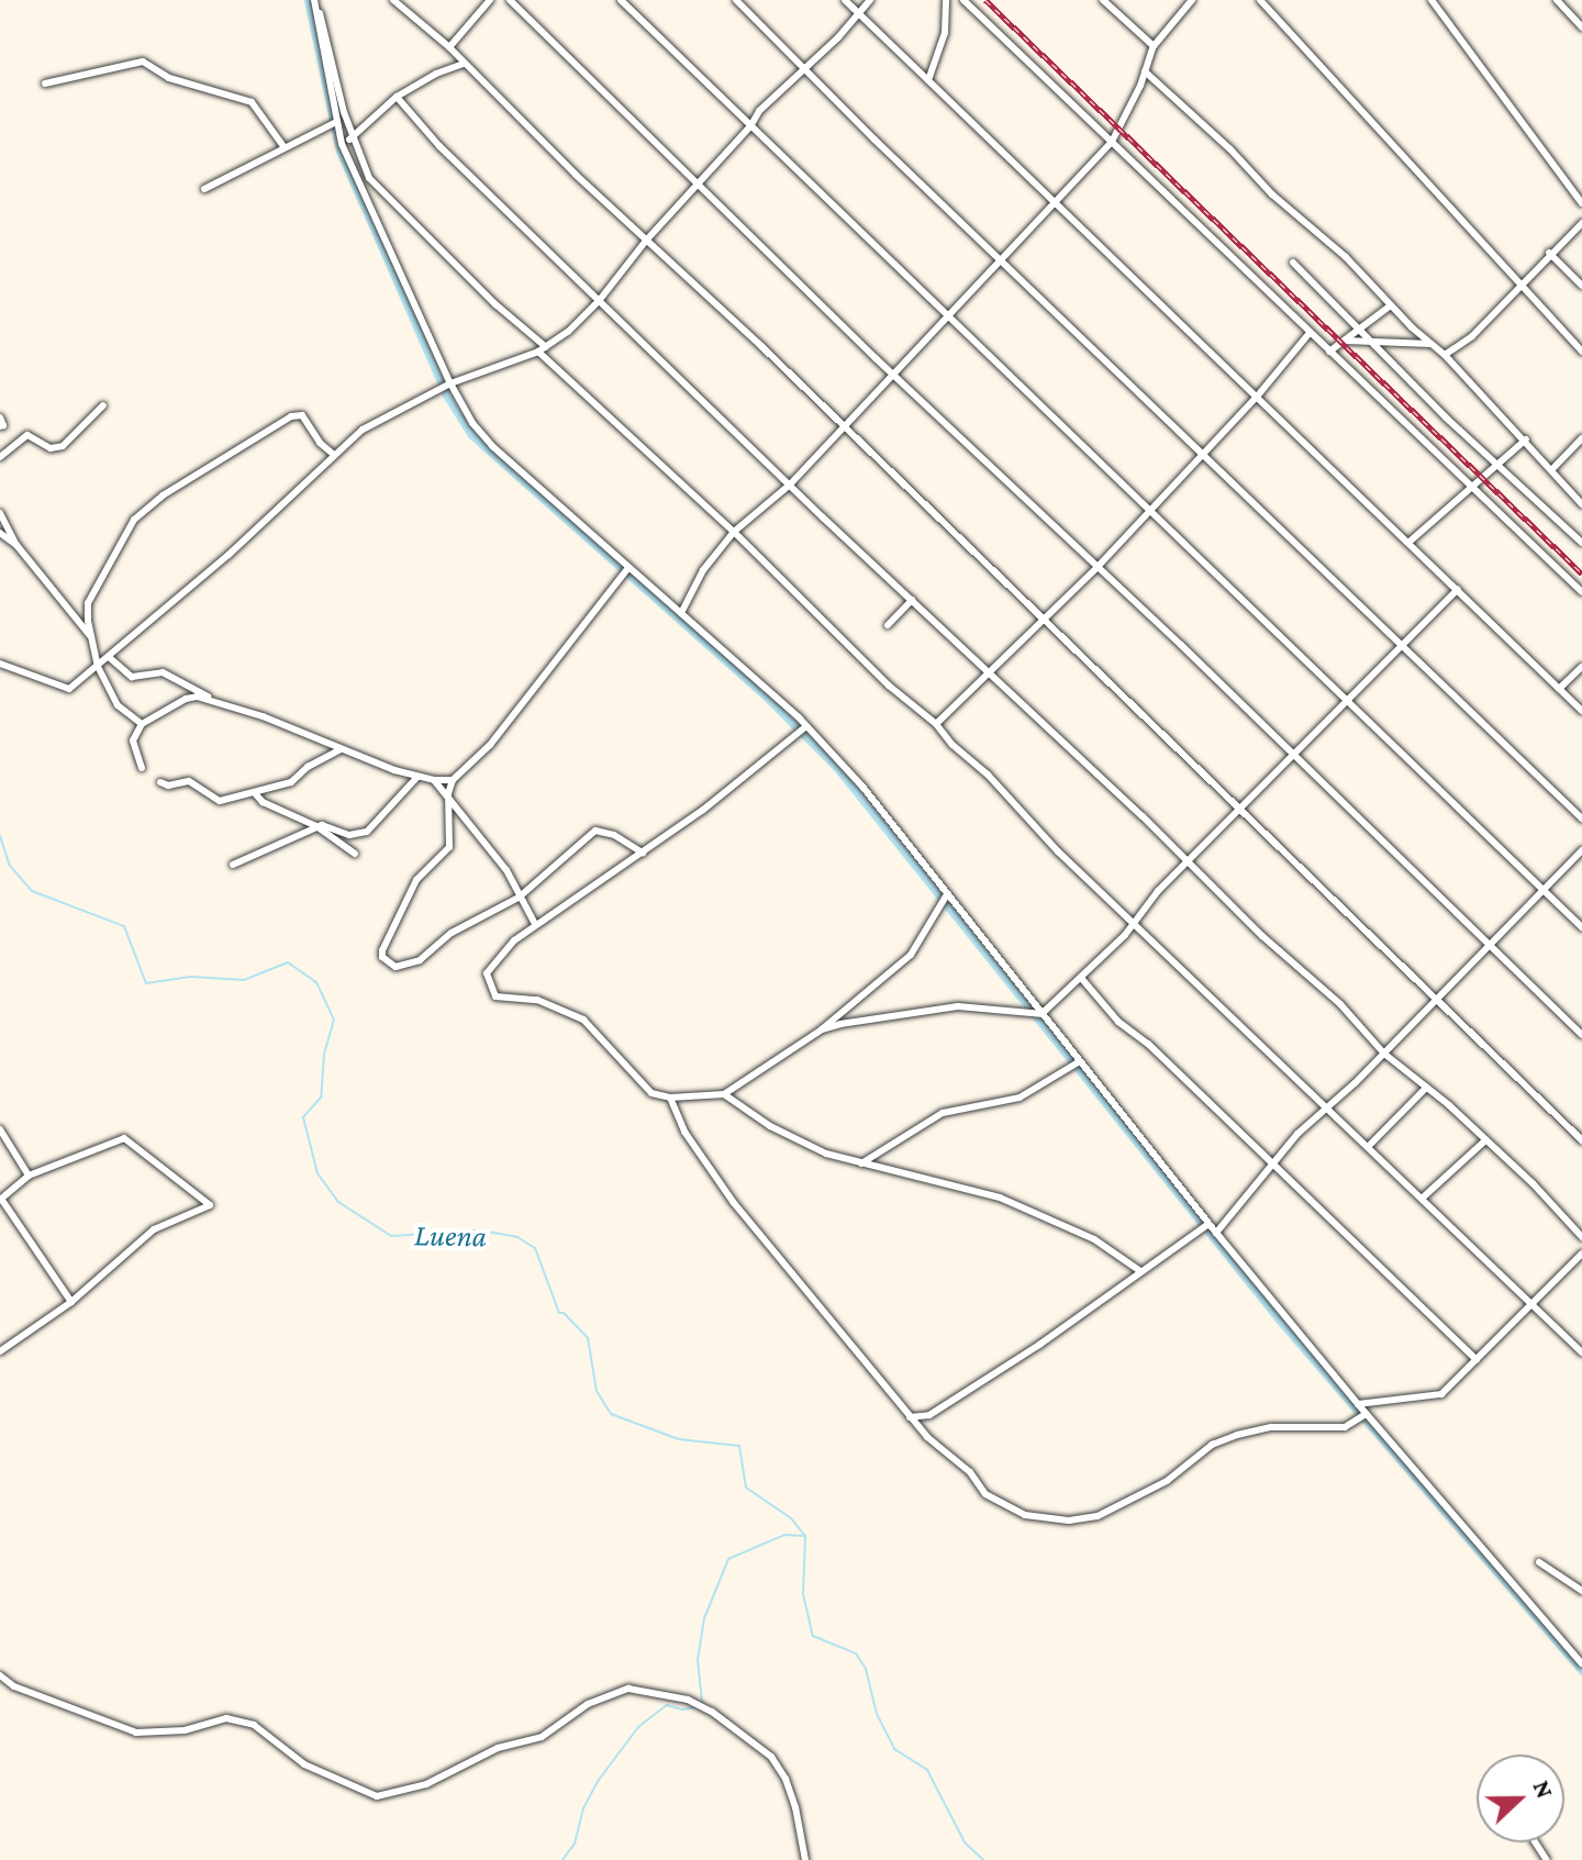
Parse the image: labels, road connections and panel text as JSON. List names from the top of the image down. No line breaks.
{"water":["Luena"],"north":"right"}
